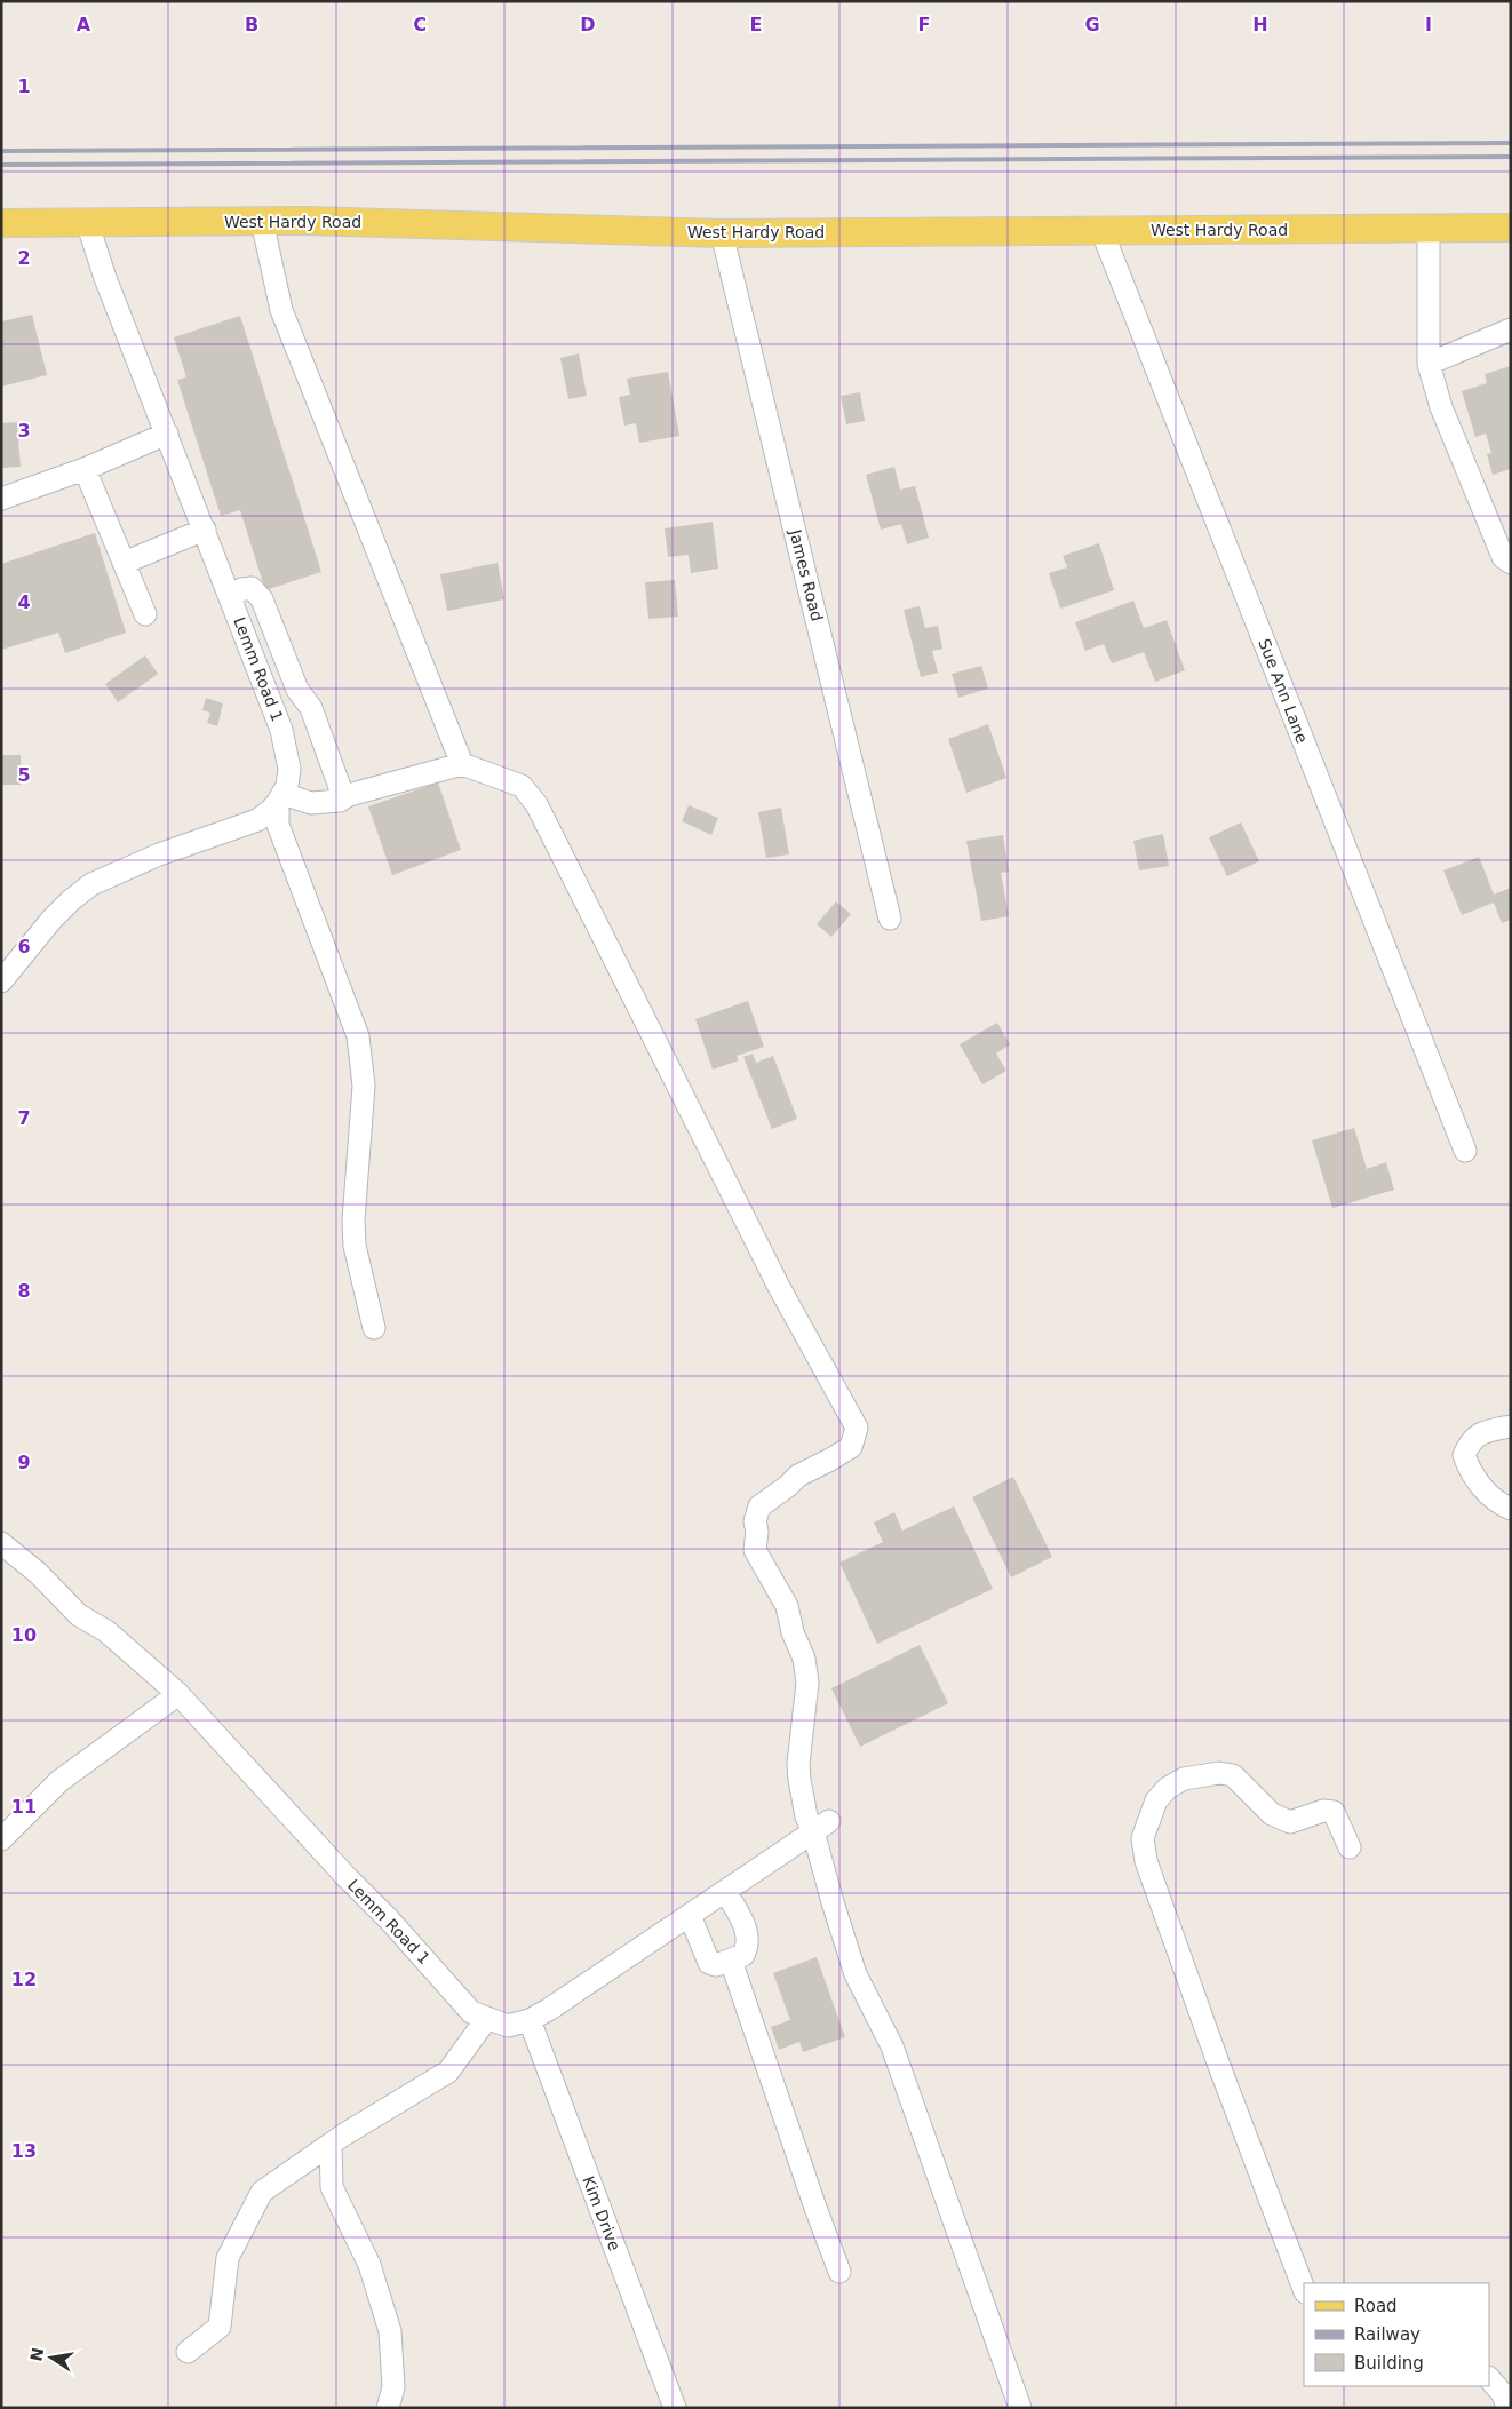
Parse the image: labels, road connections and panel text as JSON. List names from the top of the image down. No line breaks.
{"streets":{"main road":["West Hardy Road"],"street":["James Road","Lemm Road 1","Sue Ann Lane","Kim Drive"]},"crossings":[["West Hardy Road","James Road"],["West Hardy Road","Lemm Road 1"],["West Hardy Road","Sue Ann Lane"],["Lemm Road 1","Kim Drive"]],"legend":["Road","Railway","Building"],"north":"left","grid":{"columns":["A","B","C","D","E","F","G","H","I"],"rows":["1","2","3","4","5","6","7","8","9","10","11","12","13"]}}
